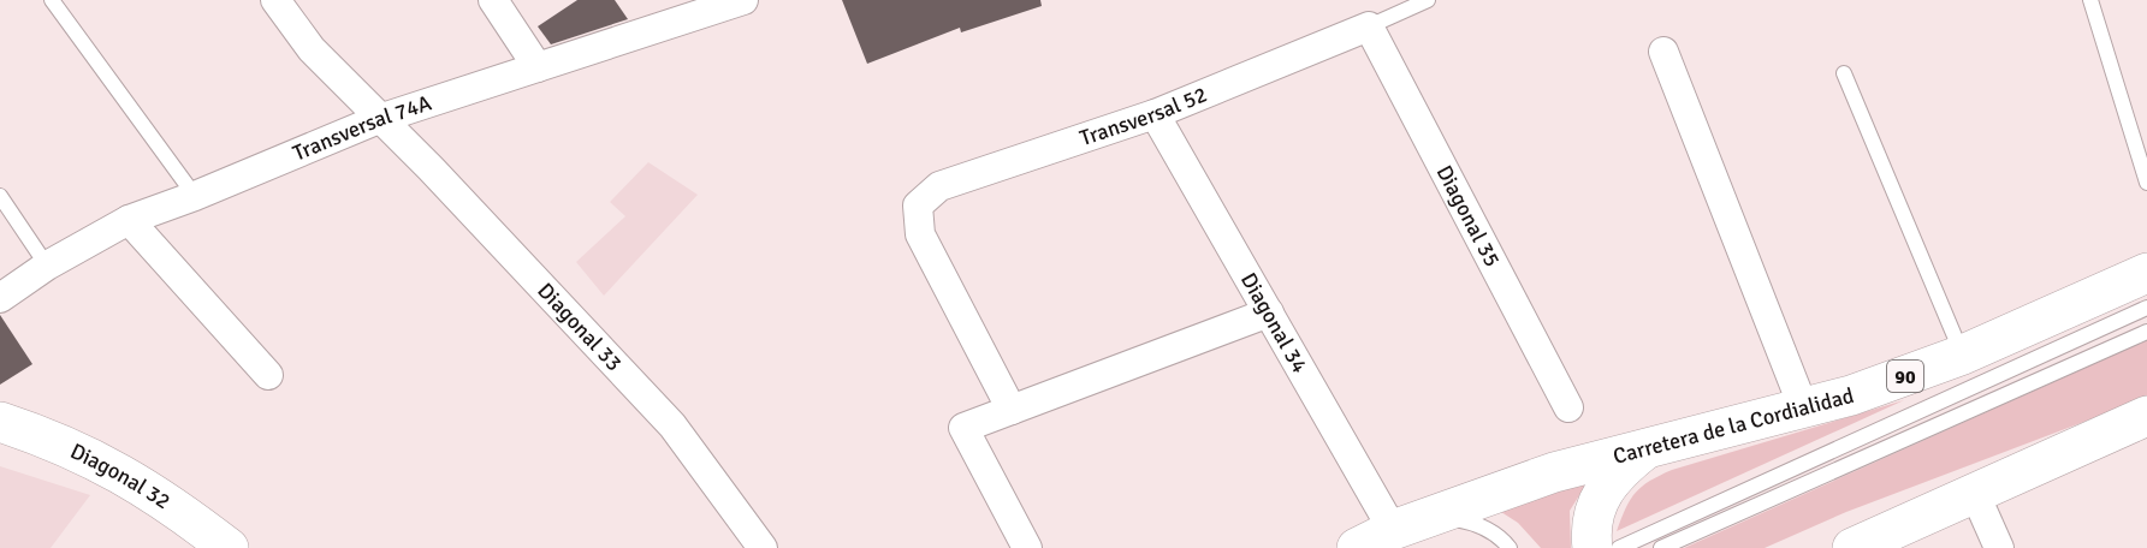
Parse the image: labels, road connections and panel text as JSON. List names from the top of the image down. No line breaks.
{"streets":{"main road":["90","Carretera de la Cordialidad","Diagonal 32"],"street":["Transversal 52","Transversal 74A","Diagonal 35","Diagonal 34","Diagonal 33"]},"crossings":[["Transversal 52","Diagonal 35"],["Transversal 52","Diagonal 34"],["Transversal 74A","Diagonal 33"],["Diagonal 34","Carretera de la Cordialidad"]]}
